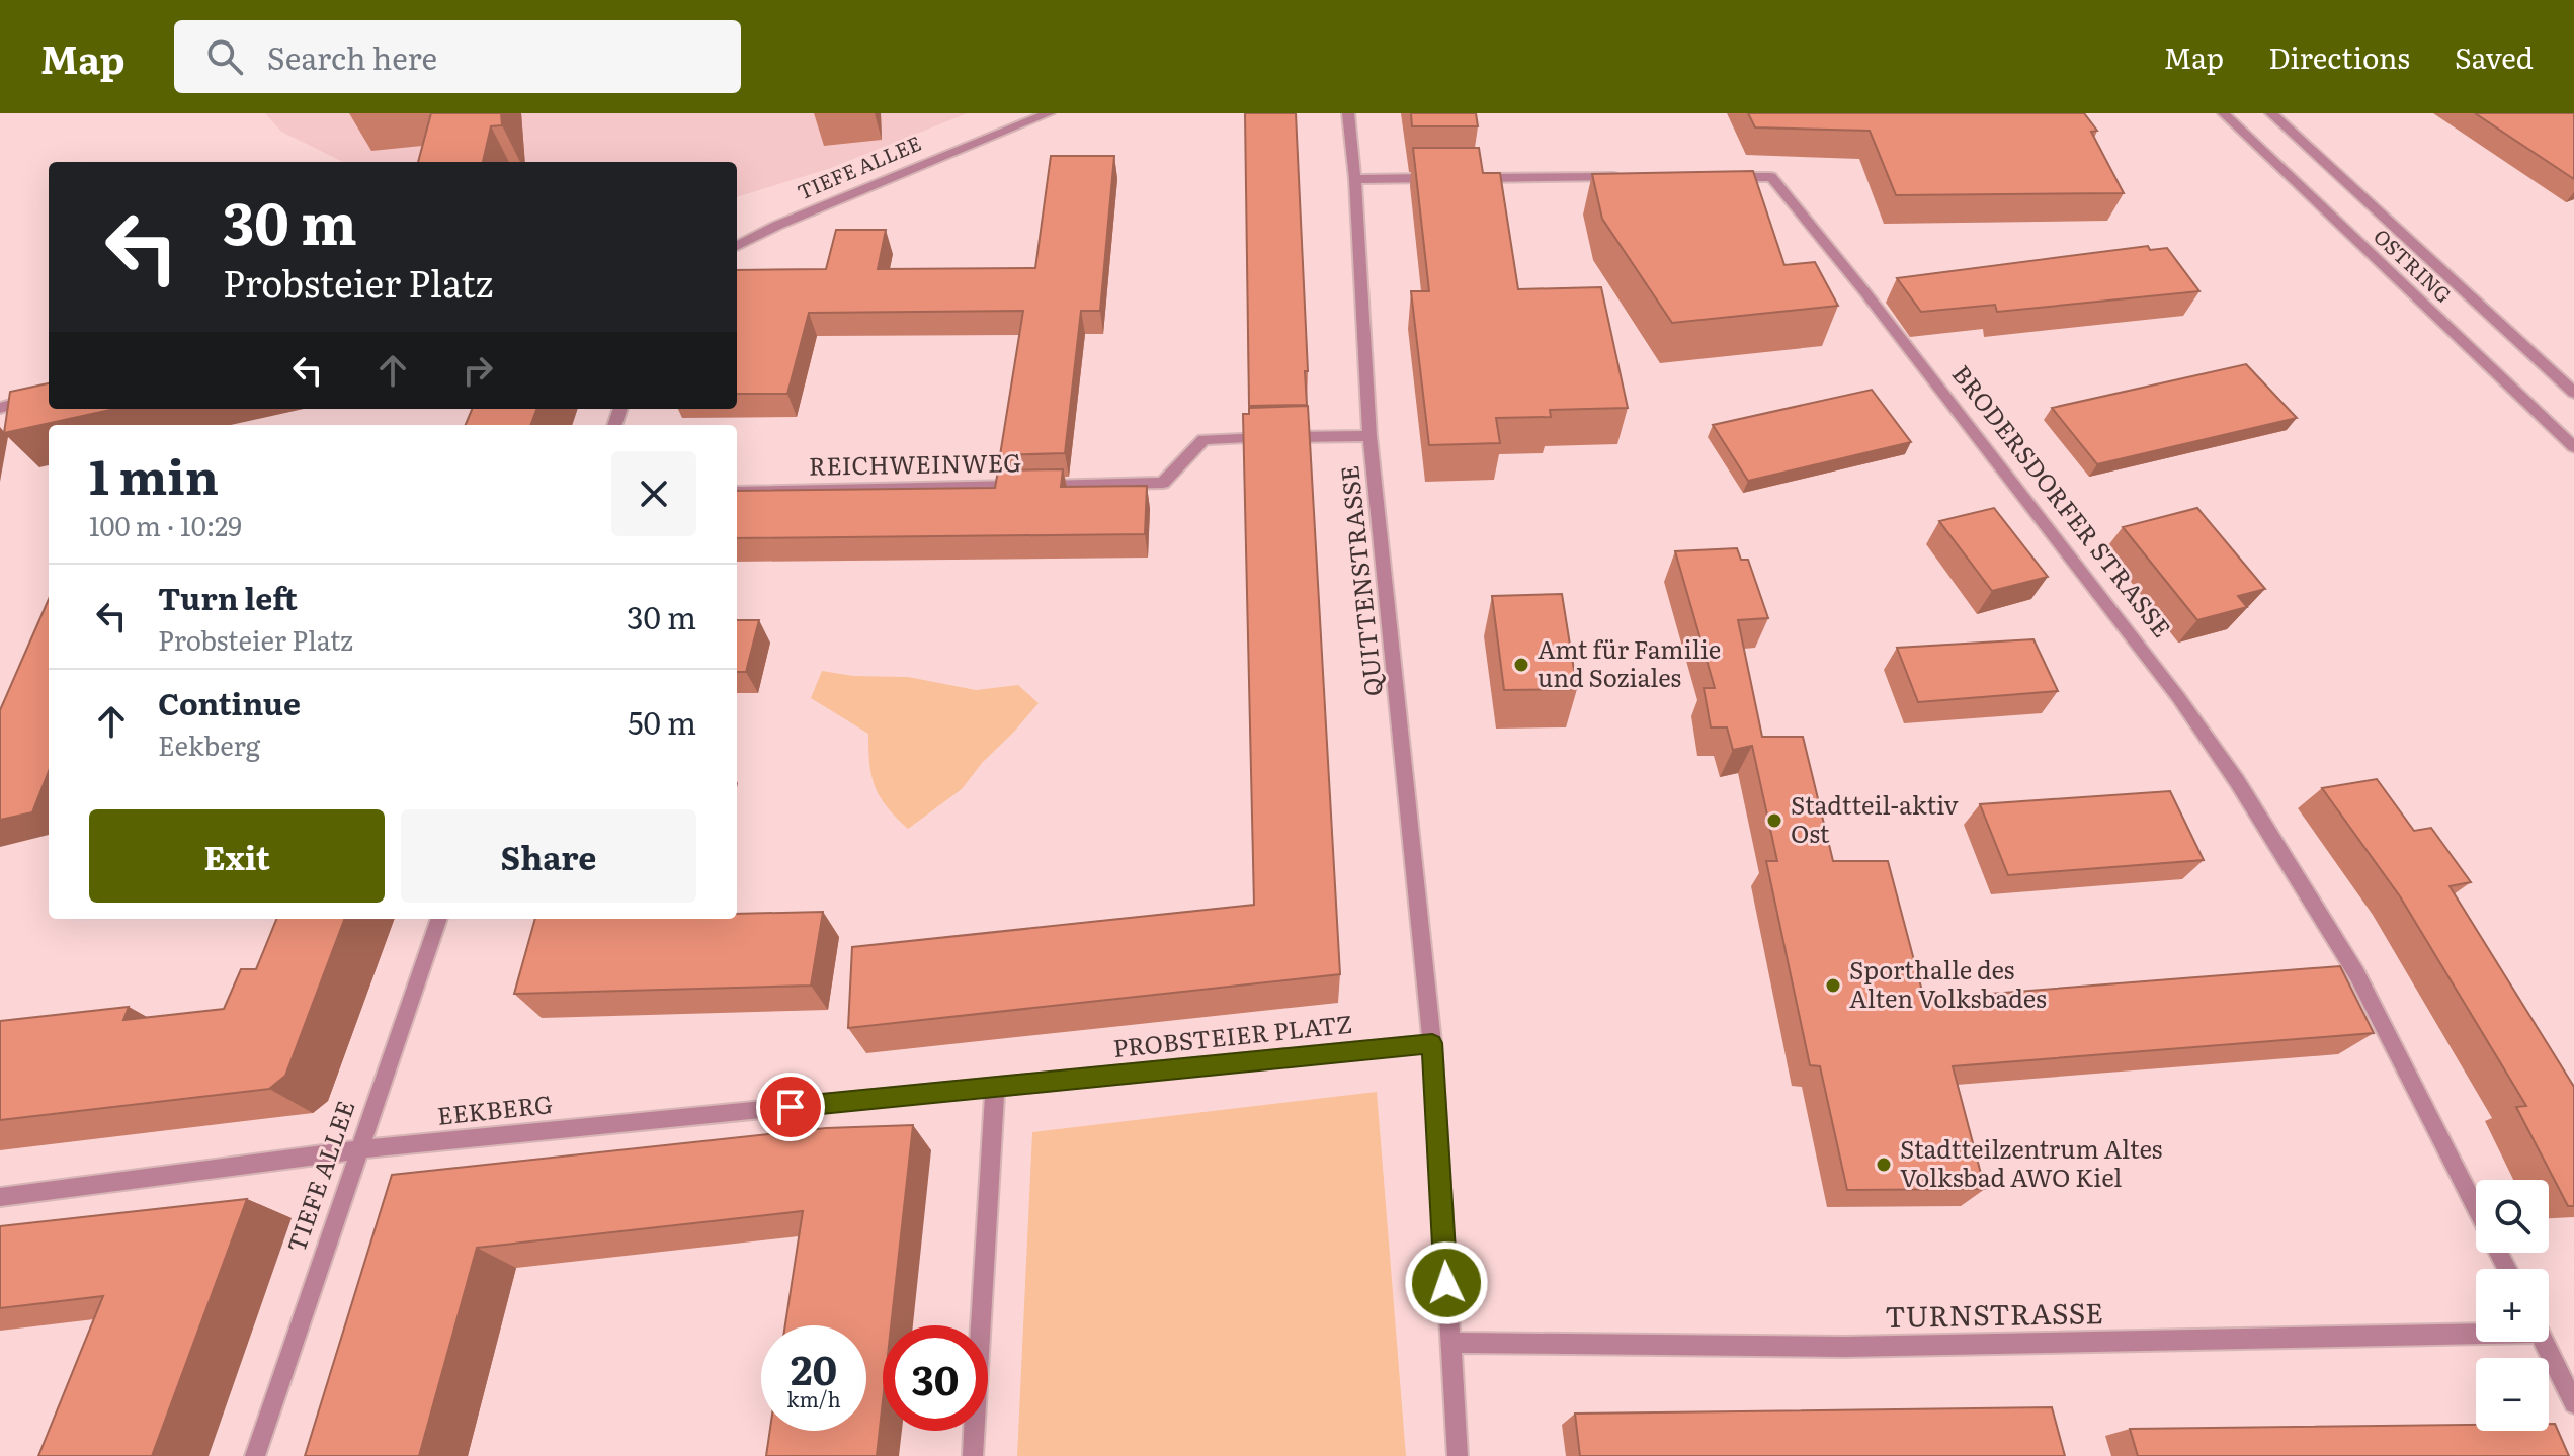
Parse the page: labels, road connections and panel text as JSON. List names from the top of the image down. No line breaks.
{"streets":{"street":["TIEFE ALLEE","OSTRING","REICHWEINWEG","BRODERSDORFER STRASSE","QUITTENSTRASSE","PROBSTEIER PLATZ","EEKBERG","TURNSTRASSE"]},"crossings":[["TIEFE ALLEE","EEKBERG"],["REICHWEINWEG","QUITTENSTRASSE"],["QUITTENSTRASSE","PROBSTEIER PLATZ"],["PROBSTEIER PLATZ","EEKBERG"]],"places":["Amt für Familie und Soziales","Stadtteil-aktiv Ost","Sporthalle des Alten Volksbades","Stadtteilzentrum Altes Volksbad AWO Kiel"],"page":{"header":"Map","search":"Search here","nav":["Map","Directions","Saved"],"turn":["30 m","Probsteier Platz"],"heading":["1 min","100 m · 10:29"],"list":[{"name":"Turn left","note":"Probsteier Platz","value":"30 m"},{"name":"Continue","note":"Eekberg","value":"50 m"}],"buttons":["Exit","Share"],"map_buttons":["+","−"],"speed":"20 km/h","limit":"30"}}
